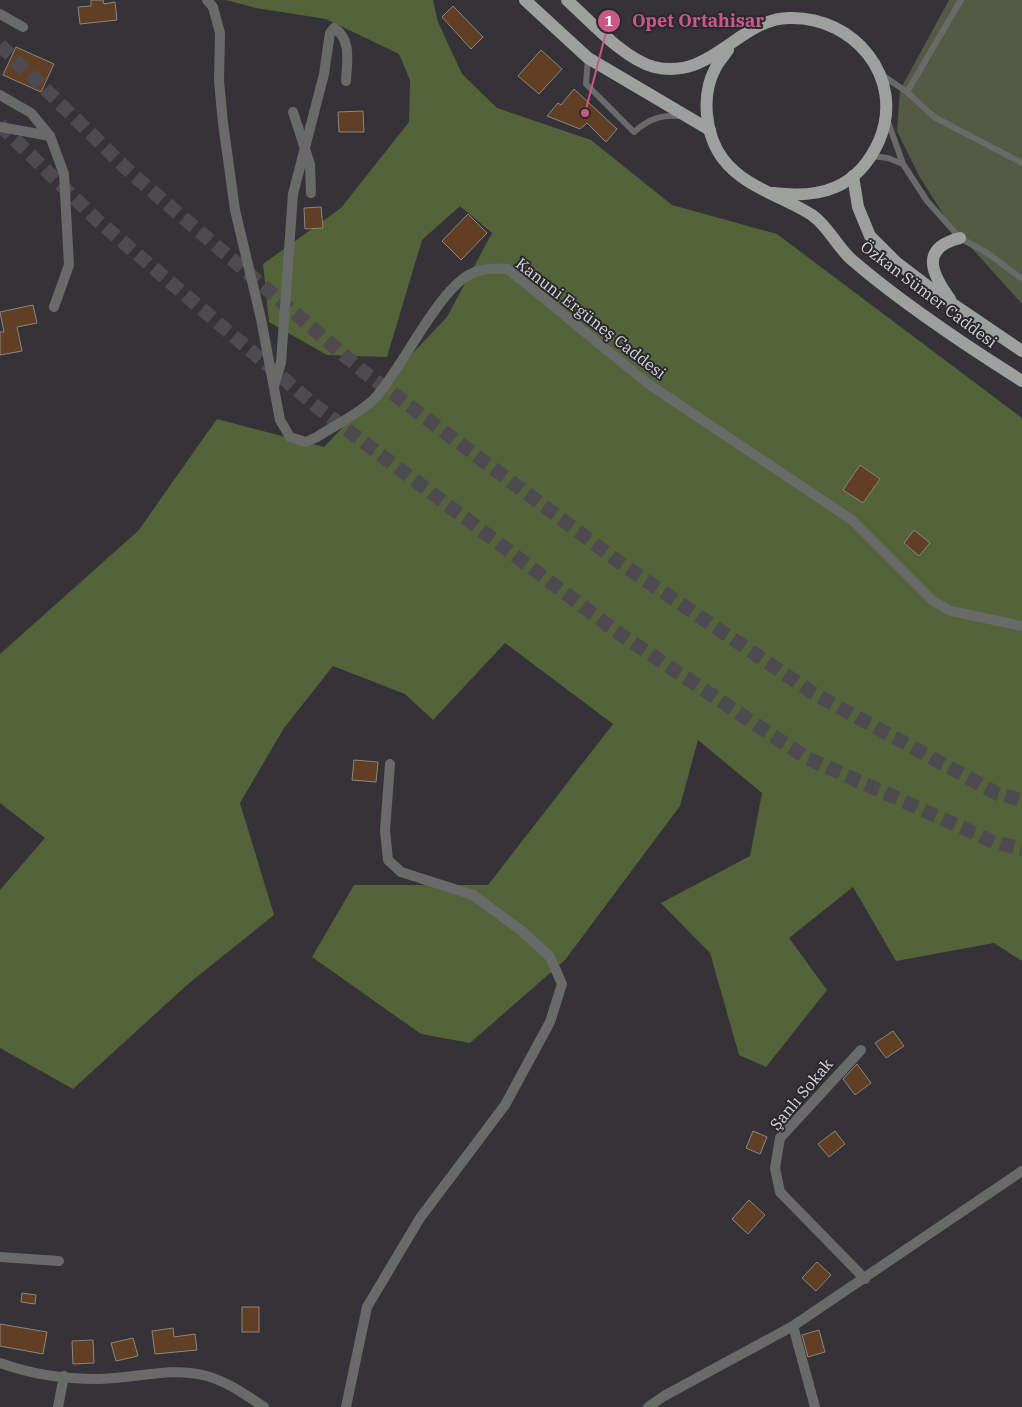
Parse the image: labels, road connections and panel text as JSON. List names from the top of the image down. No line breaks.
{"streets":{"main road":["Özkan Sümer Caddesi"],"street":["Kanuni Ergüneş Caddesi","Şanlı Sokak"]},"places":["Opet Ortahisar"]}
